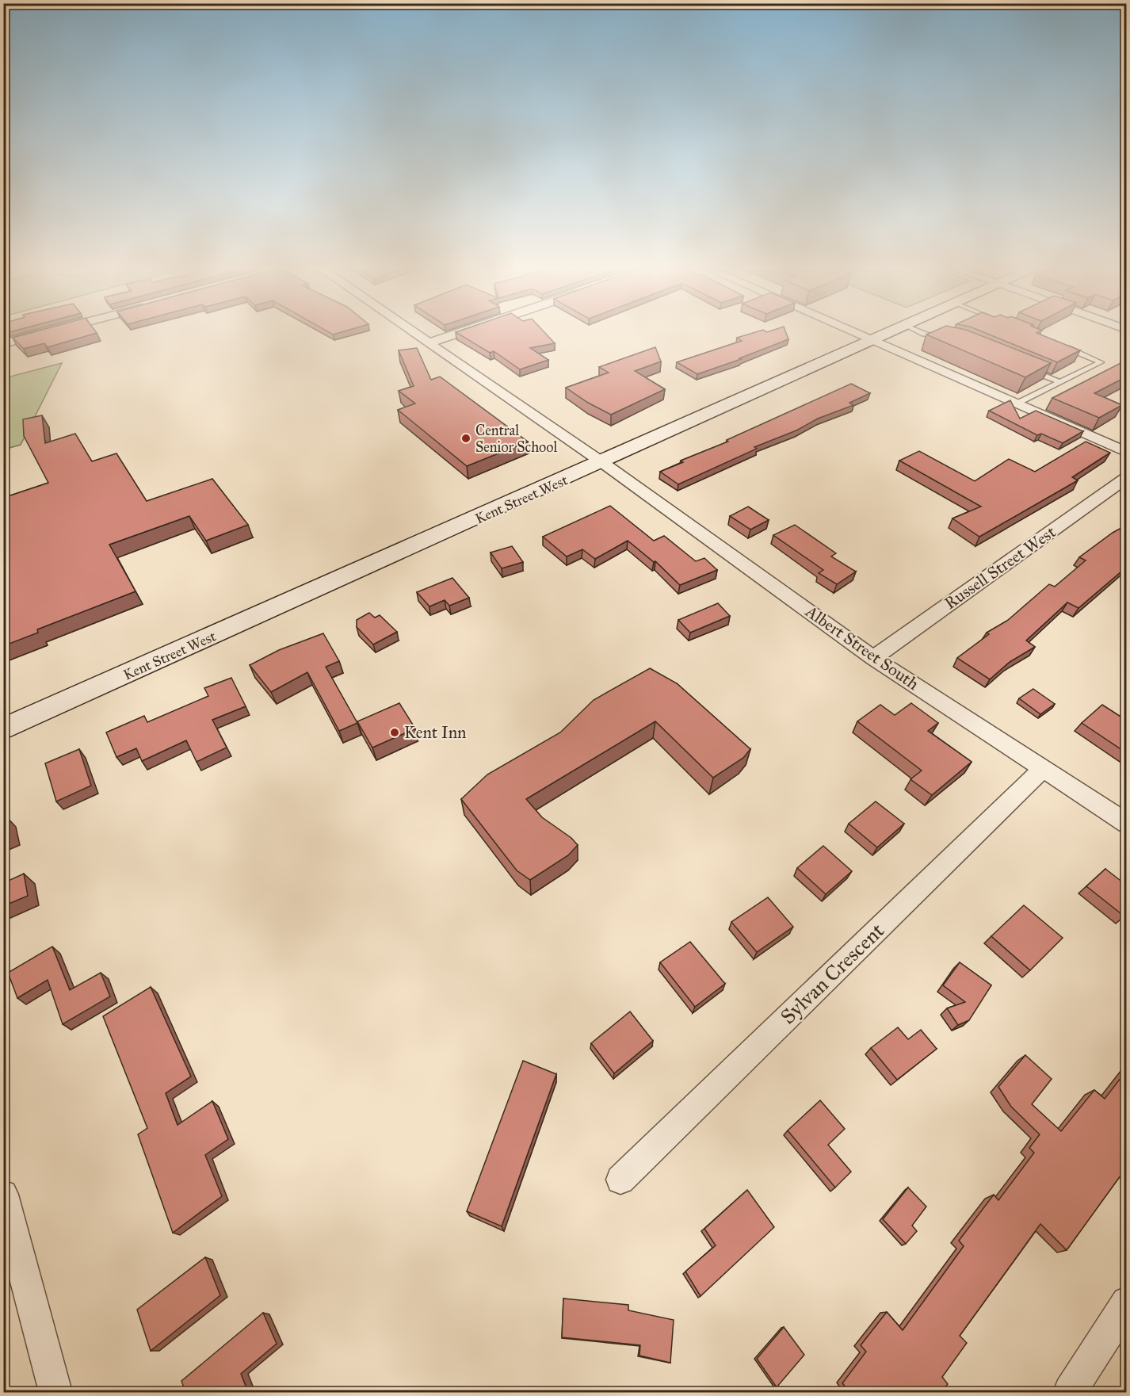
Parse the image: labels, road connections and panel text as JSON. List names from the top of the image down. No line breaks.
{"streets":{"main road":["Kent Street West"],"street":["Russell Street West","Albert Street South","Sylvan Crescent"]},"crossings":[["Kent Street West","Albert Street South"],["Russell Street West","Albert Street South"],["Albert Street South","Sylvan Crescent"]],"places":["Central Senior School","Kent Inn"]}
